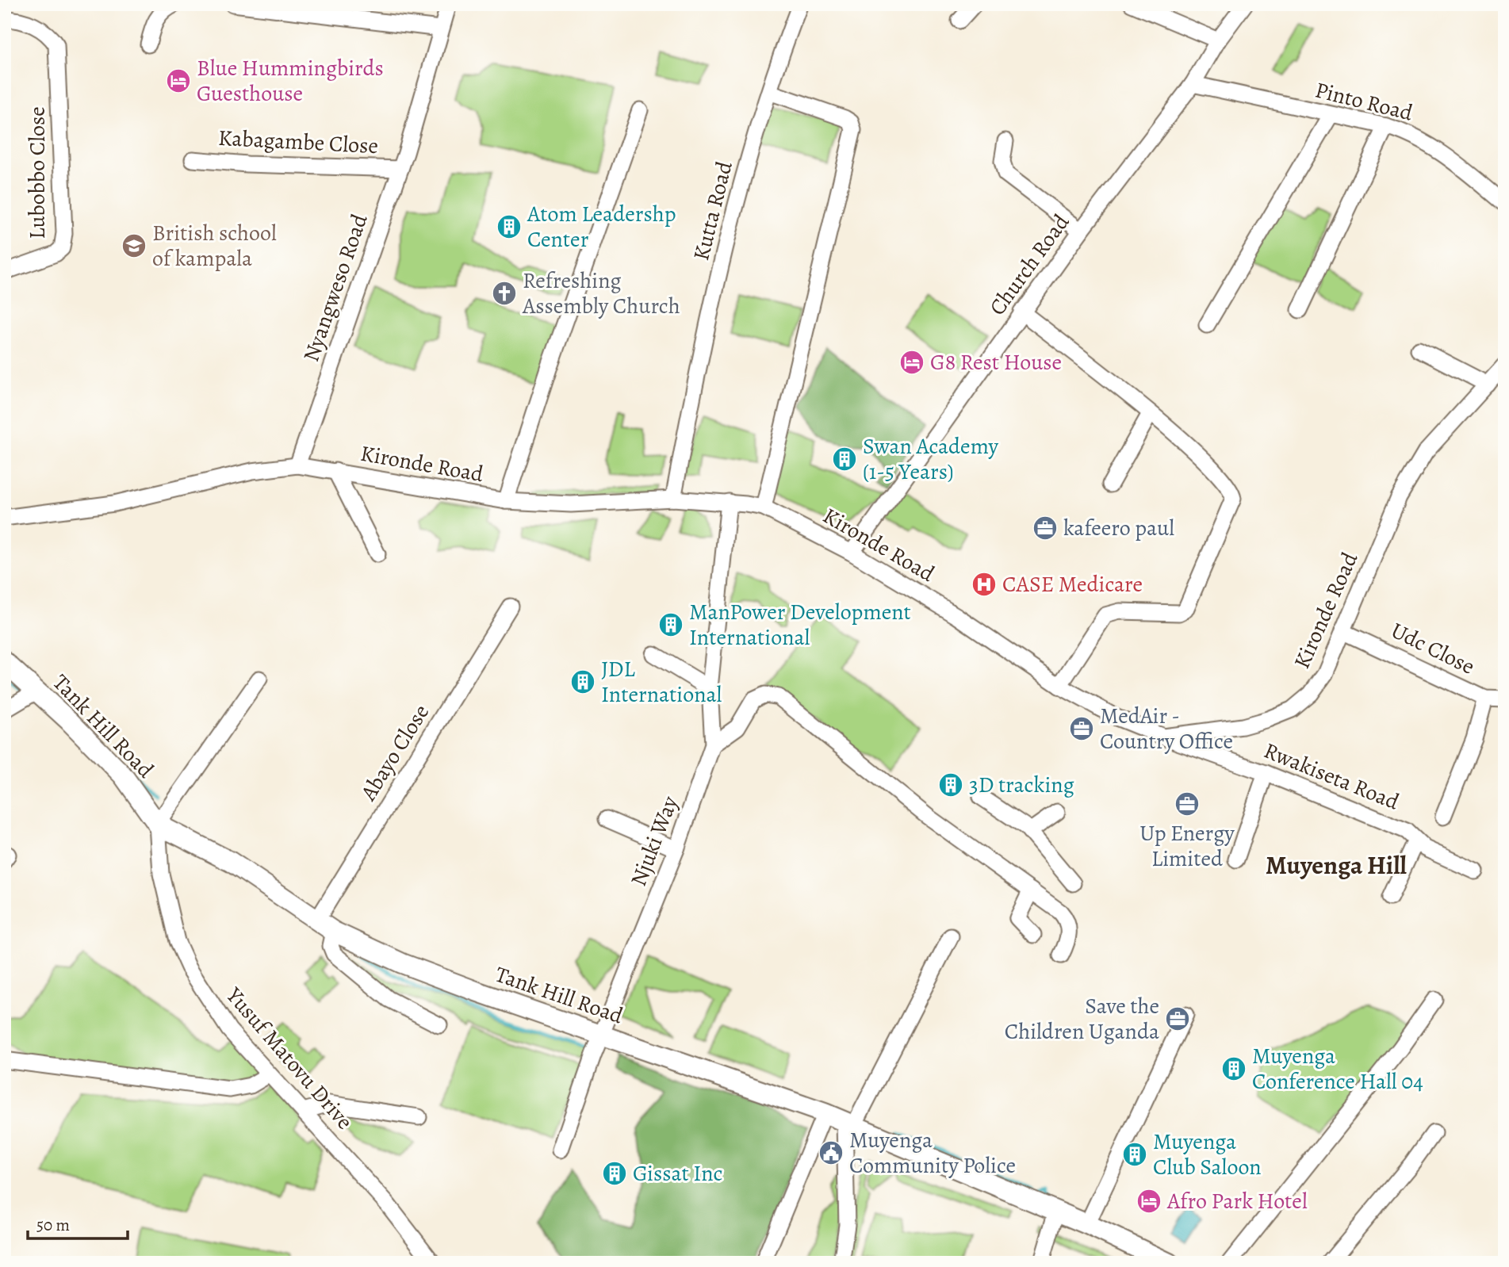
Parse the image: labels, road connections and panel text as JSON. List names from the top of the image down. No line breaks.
{"streets":{"street":["Pinto Road","Kabagambe Close","Lubobbo Close","Kutta Road","Church Road","Nyangweso Road","Kironde Road","Udc Close","Tank Hill Road","Abayo Close","Rwakiseta Road","Njuki Way","Yusuf Matovu Drive"]},"crossings":[["Pinto Road","Church Road"],["Kabagambe Close","Nyangweso Road"],["Kutta Road","Kironde Road"],["Church Road","Kironde Road"],["Nyangweso Road","Kironde Road"],["Kironde Road","Udc Close"],["Kironde Road","Rwakiseta Road"],["Tank Hill Road","Abayo Close"],["Tank Hill Road","Njuki Way"],["Tank Hill Road","Yusuf Matovu Drive"]],"districts":["Muyenga Hill"],"places":{"hotel":["Blue Hummingbirds Guesthouse","G8 Rest House","Afro Park Hotel"],"building":["Atom Leadershp Center","Swan Academy (1-5 Years)","ManPower Development International","JDL International","3D tracking","Muyenga Conference Hall 04","Muyenga Club Saloon","Gissat Inc"],"school or university":["British school of kampala"],"church":["Refreshing Assembly Church"],"office":["kafeero paul","MedAir - Country Office","Up Energy Limited","Save the Children Uganda"],"hospital":["CASE Medicare"],"public building":["Muyenga Community Police"]},"scale_bar":"50 m"}
